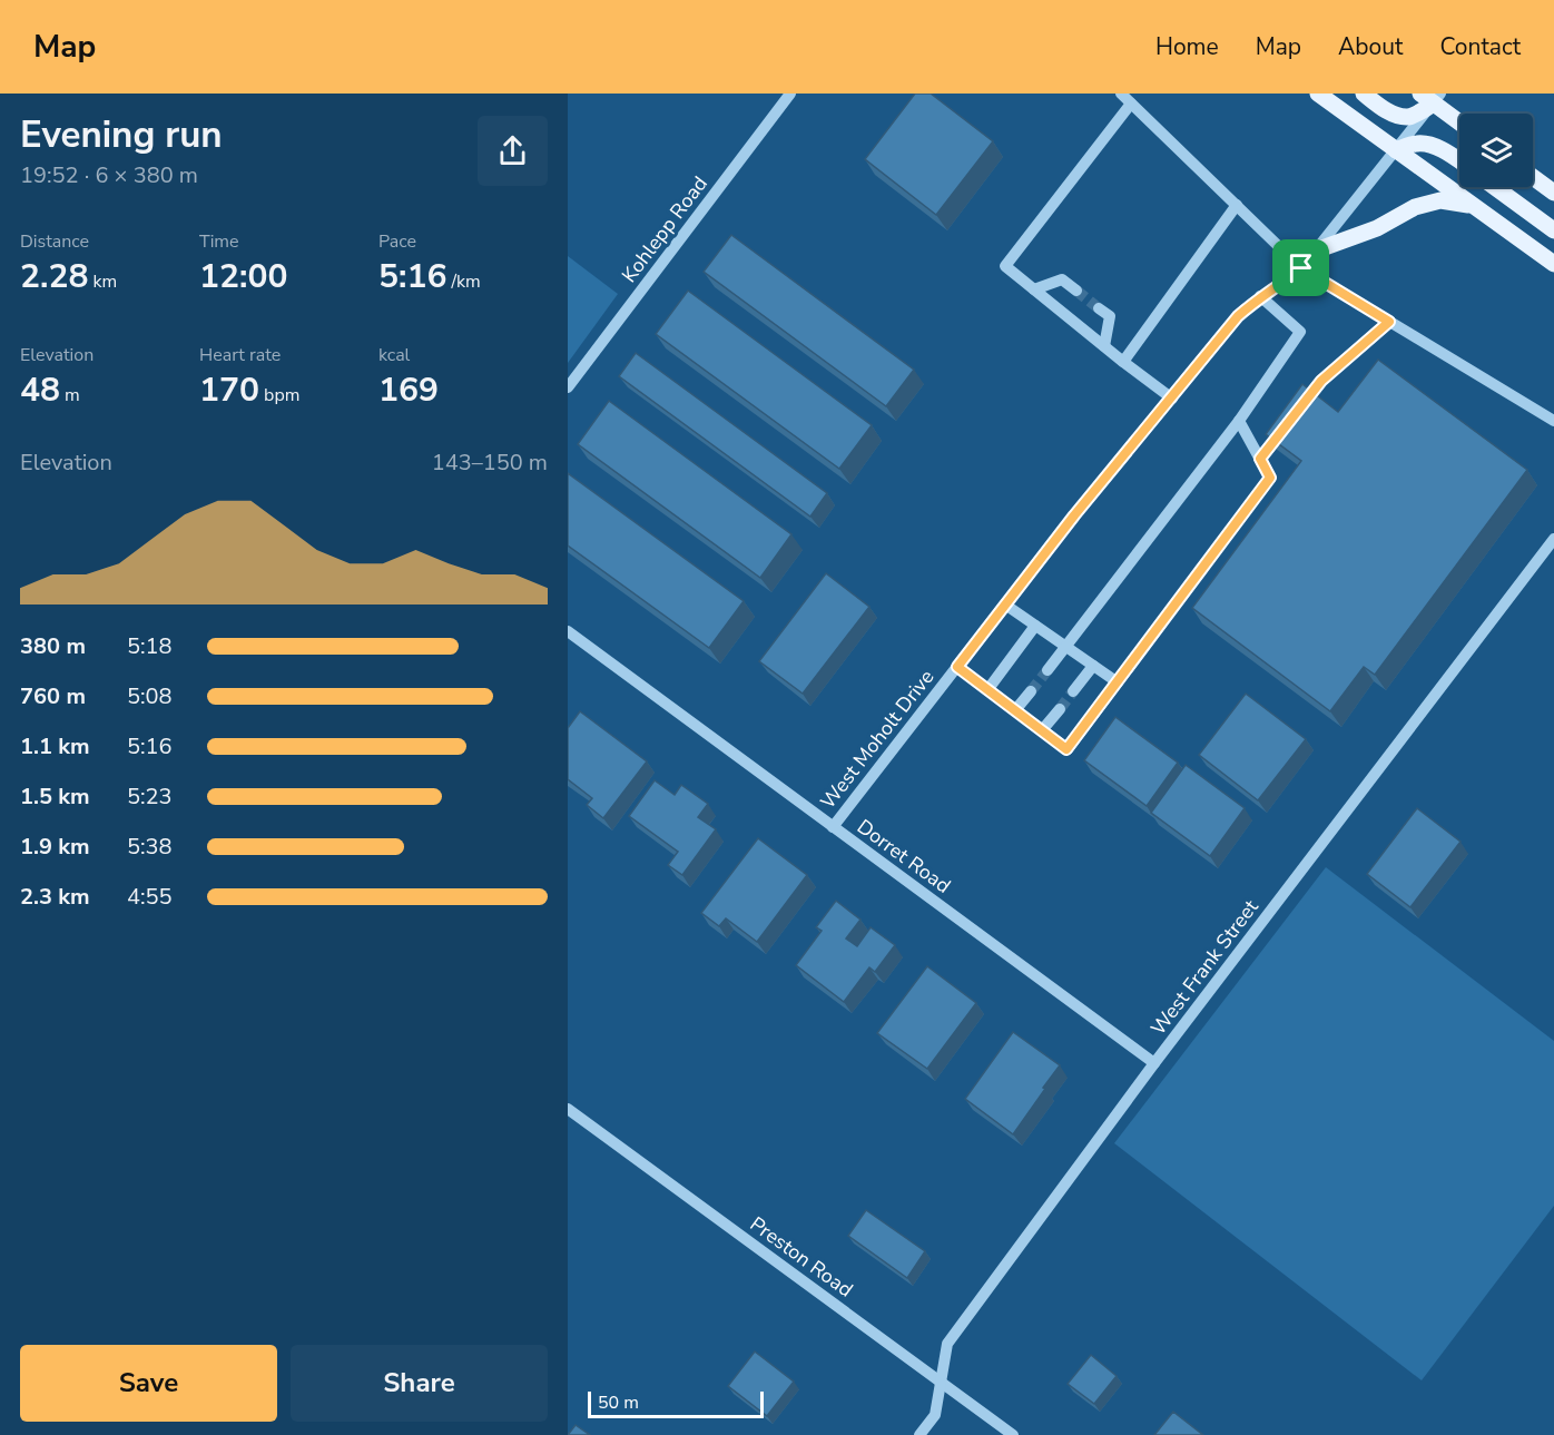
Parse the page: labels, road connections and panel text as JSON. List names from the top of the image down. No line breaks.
{"streets":{"street":["Kohlepp Road","West Moholt Drive","Dorret Road","West Frank Street","Preston Road"]},"crossings":[["West Moholt Drive","Dorret Road"],["Dorret Road","West Frank Street"],["West Frank Street","Preston Road"]],"scale_bar":"50 m","page":{"header":"Map","nav":["Home","Map","About","Contact"],"heading":["Evening run","19:52 · 6 × 380 m"],"stats":[["Distance","2.28 km"],["Time","12:00"],["Pace","5:16 /km"],["Elevation","48 m"],["Heart rate","170 bpm"],["kcal","169"]],"chart":["Elevation","143–150 m"],"list":[{"name":"380 m","note":"5:18"},{"name":"760 m","note":"5:08"},{"name":"1.1 km","note":"5:16"},{"name":"1.5 km","note":"5:23"},{"name":"1.9 km","note":"5:38"},{"name":"2.3 km","note":"4:55"}],"buttons":["Save","Share"],"scale":"50 m"}}
